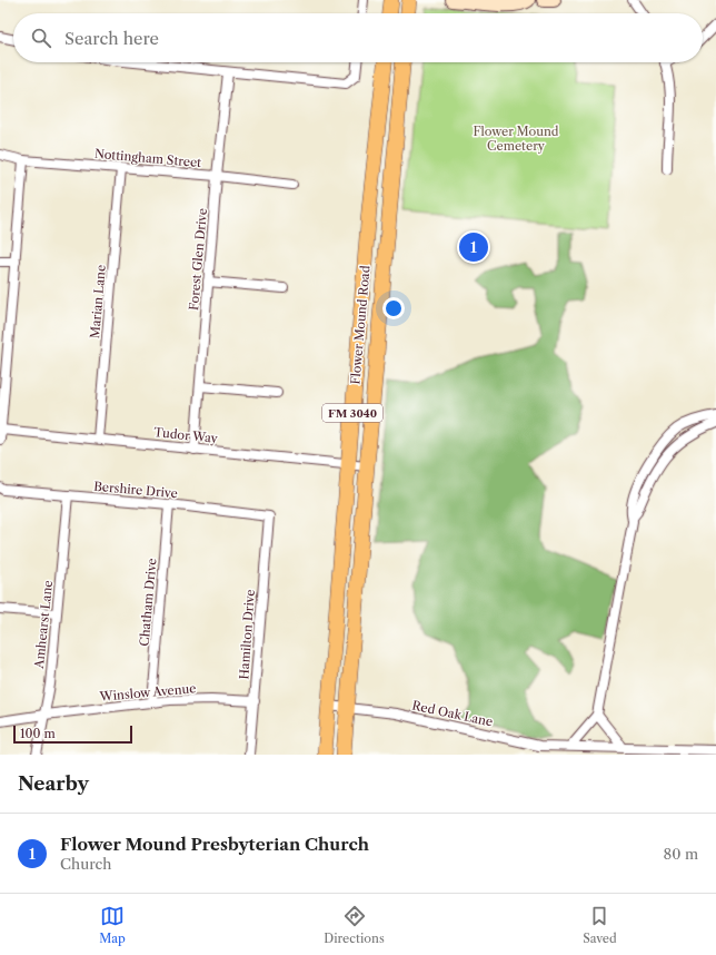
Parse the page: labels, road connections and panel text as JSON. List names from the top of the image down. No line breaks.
{"streets":{"main road":["Flower Mound Road","FM 3040"],"street":["Nottingham Street","Forest Glen Drive","Marian Lane","Tudor Way","Bershire Drive","Chatham Drive","Amhearst Lane","Hamilton Drive","Winslow Avenue","Red Oak Lane"]},"crossings":[["Nottingham Street","Forest Glen Drive"],["Nottingham Street","Marian Lane"],["Forest Glen Drive","Tudor Way"],["Marian Lane","Tudor Way"],["Flower Mound Road","Tudor Way"],["Flower Mound Road","Red Oak Lane"],["Bershire Drive","Chatham Drive"],["Bershire Drive","Amhearst Lane"],["Bershire Drive","Hamilton Drive"],["Chatham Drive","Winslow Avenue"],["Amhearst Lane","Winslow Avenue"],["Hamilton Drive","Winslow Avenue"]],"parks":["Flower Mound Cemetery"],"scale_bar":"100 m","page":{"search":"Search here","pins":"1","scale":"100 m","heading":"Nearby","list":[{"mark":"1","name":"Flower Mound Presbyterian Church","note":"Church","value":"80 m"}],"nav":["Map","Directions","Saved"]}}
